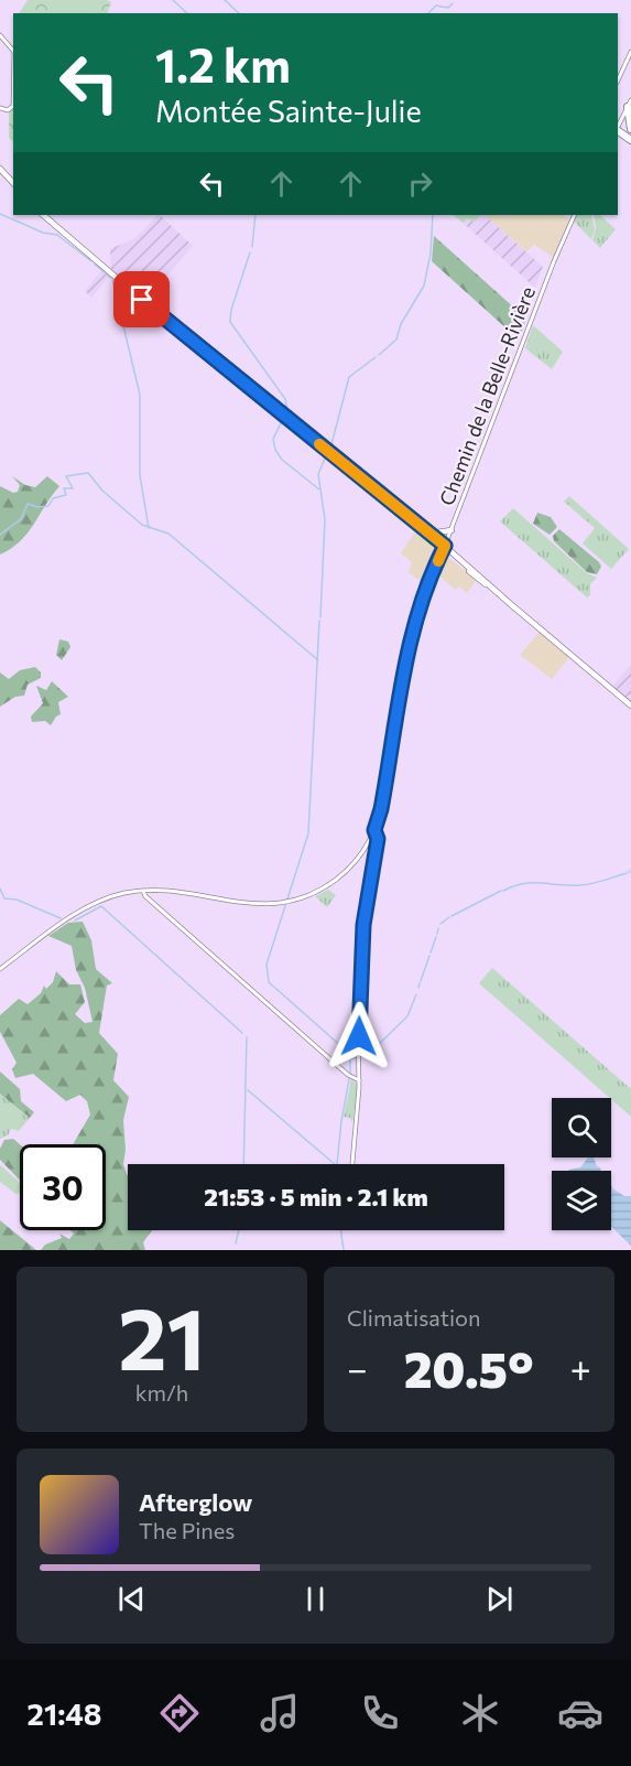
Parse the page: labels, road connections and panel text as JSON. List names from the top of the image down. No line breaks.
{"streets":{"street":["Chemin de la Belle-Rivière"]},"page":{"turn":["1.2 km","Montée Sainte-Julie"],"limit":"30","trip":"21:53 · 5 min · 2.1 km","tile":[["21","km/h"],"Climatisation"],"heat":["−","20.5°","+"],"song":["Afterglow","The Pines"],"tabs":"21:48"}}
